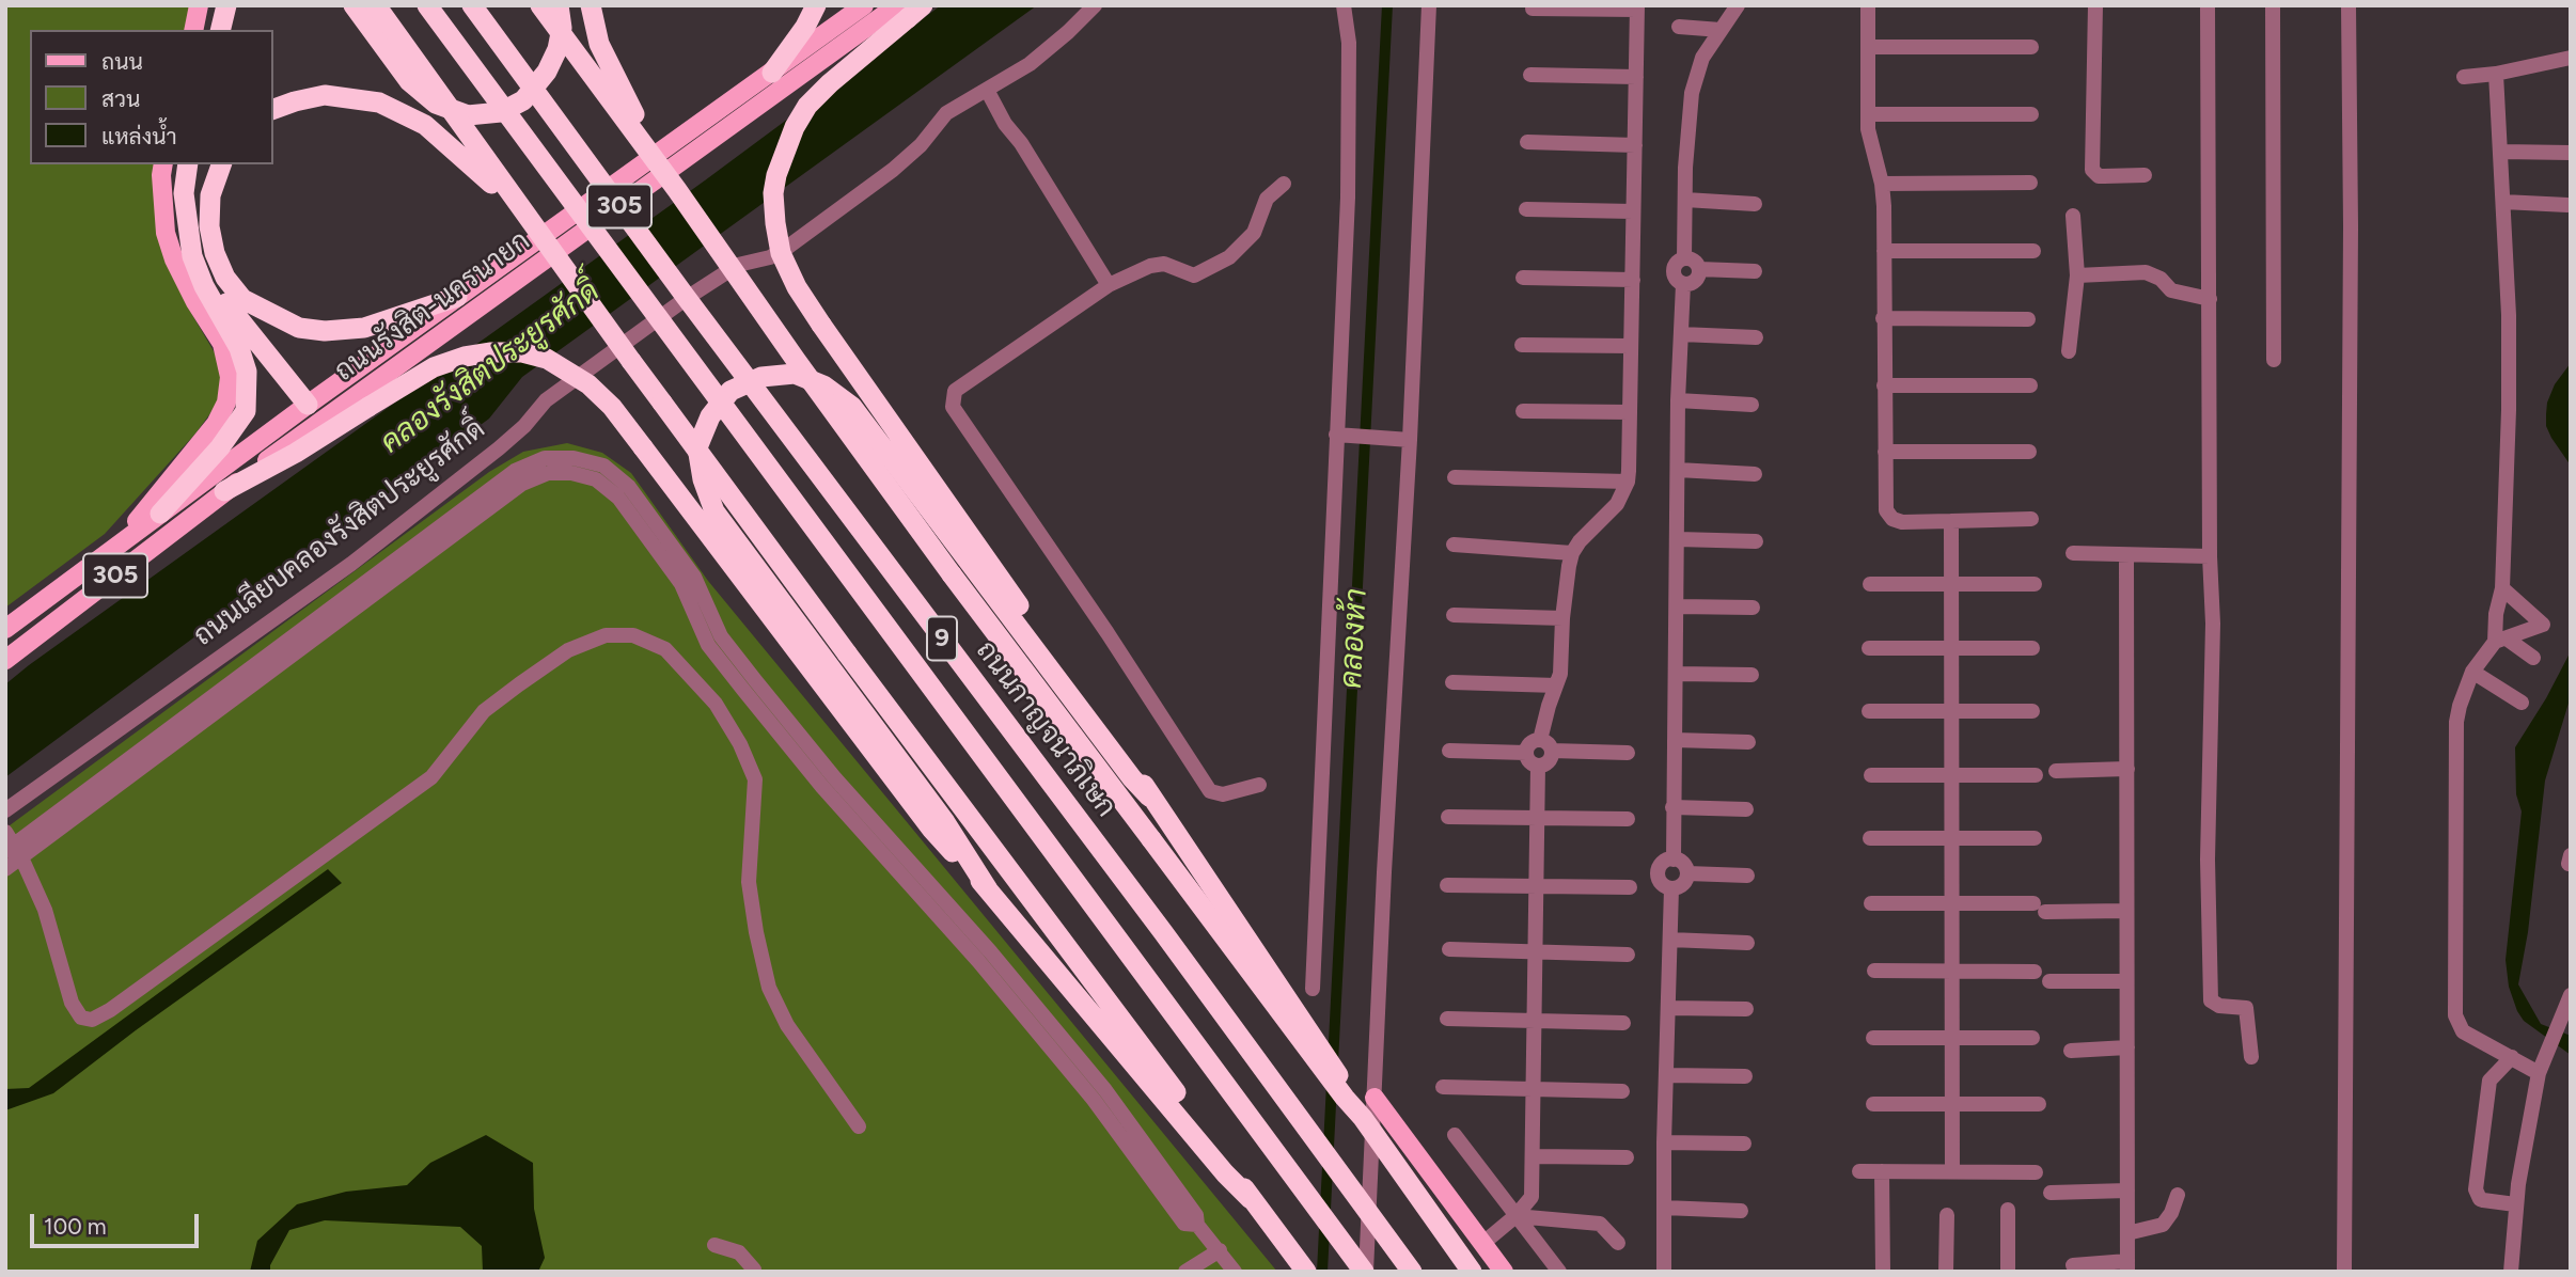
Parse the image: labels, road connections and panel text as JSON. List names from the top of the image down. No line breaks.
{"streets":{"highway":["9","ถนนกาญจนาภิเษก"],"main road":["305","ถนนรังสิต-นครนายก"],"street":["ถนนเลียบคลองรังสิตประยูรศักดิ์"]},"water":["คลองรังสิตประยูรศักดิ์","คลองห้า"],"legend":["ถนน","สวน","แหล่งน้ำ"],"scale_bar":"100 m"}
